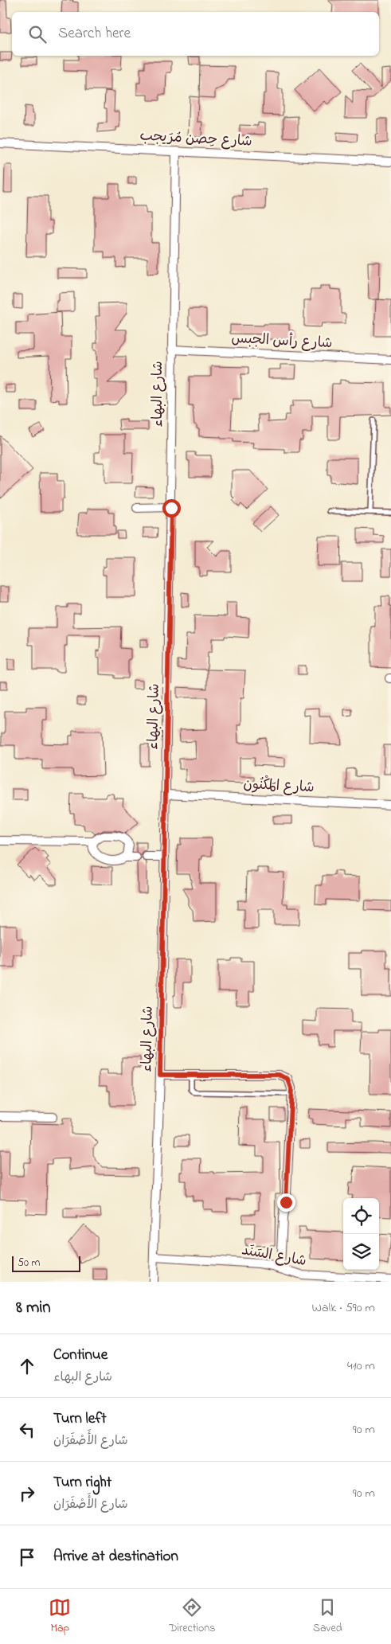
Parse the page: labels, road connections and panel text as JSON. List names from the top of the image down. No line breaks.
{"streets":{"street":["شارع حِصن مُرَيجب","شارع رأس الجبس","شارع البهاء","شارع المَكْنُون","شارع السَنَد"]},"crossings":[["شارع حِصن مُرَيجب","شارع البهاء"],["شارع رأس الجبس","شارع البهاء"],["شارع البهاء","شارع المَكْنُون"],["شارع البهاء","شارع السَنَد"]],"scale_bar":"50 m","page":{"search":"Search here","scale":"50 m","heading":["8 min","Walk · 590 m"],"list":[["Continue","شارع البهاء","410 m"],["Turn left","شارع الأَصْفَرَان","90 m"],["Turn right","شارع الأَصْفَرَان","90 m"],"Arrive at destination"],"nav":["Map","Directions","Saved"]}}
